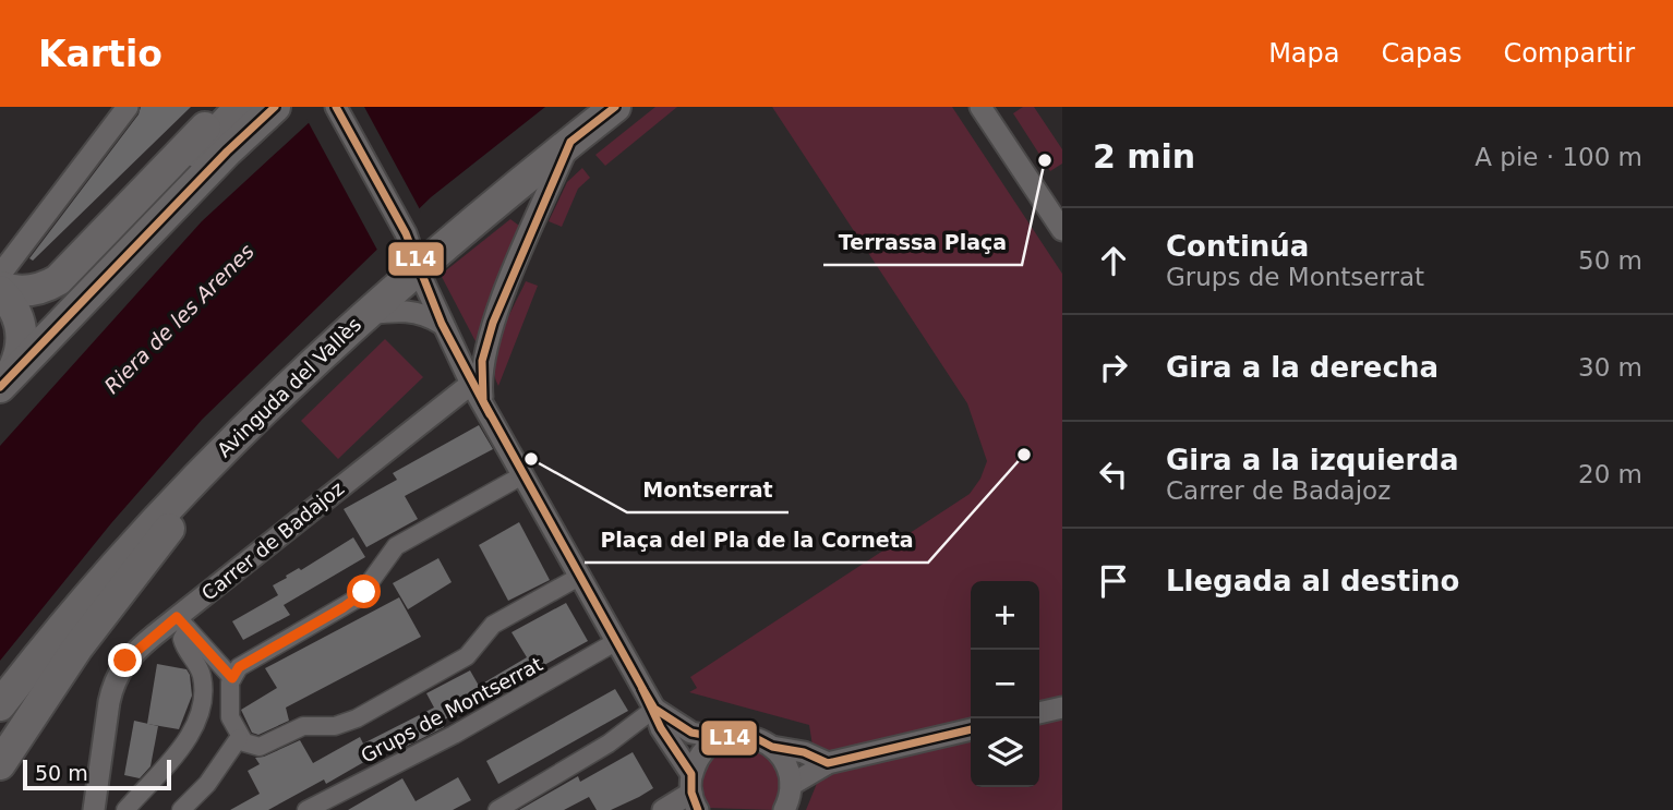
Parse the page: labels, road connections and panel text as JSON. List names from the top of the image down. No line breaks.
{"streets":{"main road":["Avinguda del Vallès"],"street":["Carrer de Badajoz","Grups de Montserrat"]},"water":["Riera de les Arenes"],"places":["Terrassa Plaça","Plaça del Pla de la Corneta","Montserrat"],"lines":["transit line L14"],"scale_bar":"50 m","page":{"header":"Kartio","nav":["Mapa","Capas","Compartir"],"heading":["2 min","A pie · 100 m"],"list":[["Continúa","Grups de Montserrat","50 m"],["Gira a la derecha","30 m"],["Gira a la izquierda","Carrer de Badajoz","20 m"],"Llegada al destino"],"map_buttons":["+","−"],"scale":"50 m"}}
